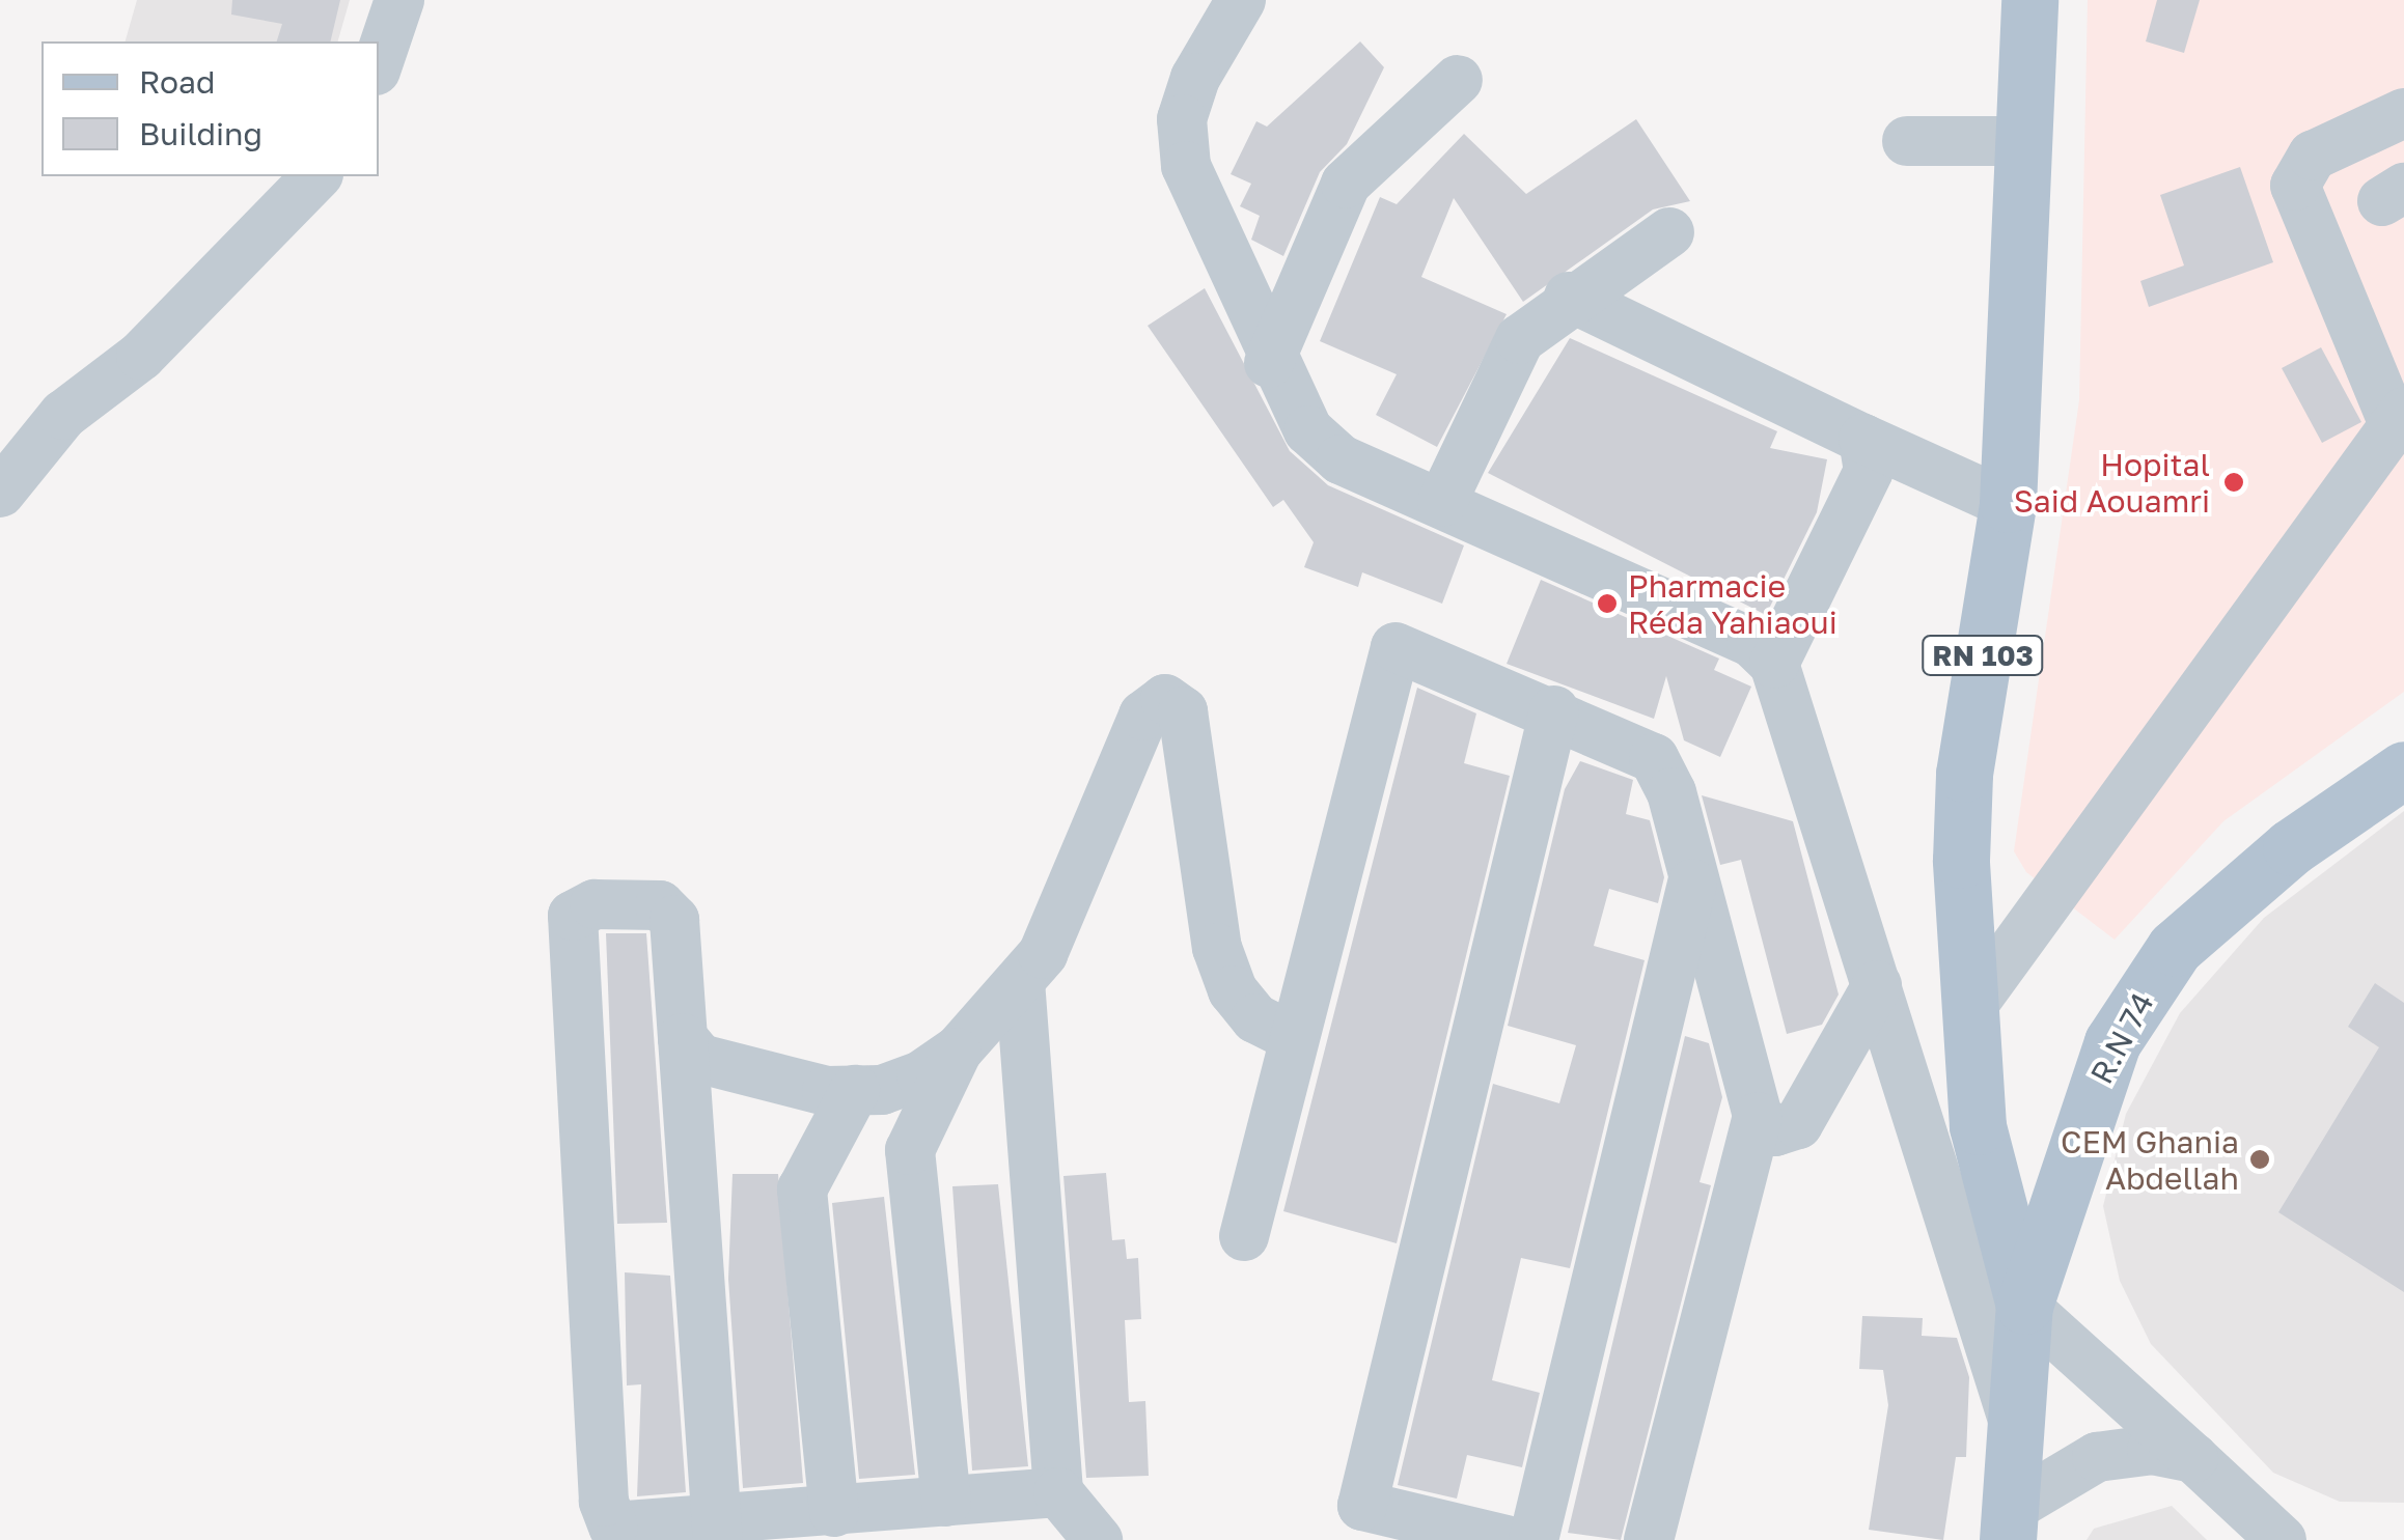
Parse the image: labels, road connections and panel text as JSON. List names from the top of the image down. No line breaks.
{"streets":{"main road":["RN 103","R.N 74"]},"crossings":[["RN 103","R.N 74"]],"places":["Hopital Said Aouamri","Pharmacie Réda Yahiaoui","CEM Ghania Abdellah"],"legend":["Road","Building"]}
